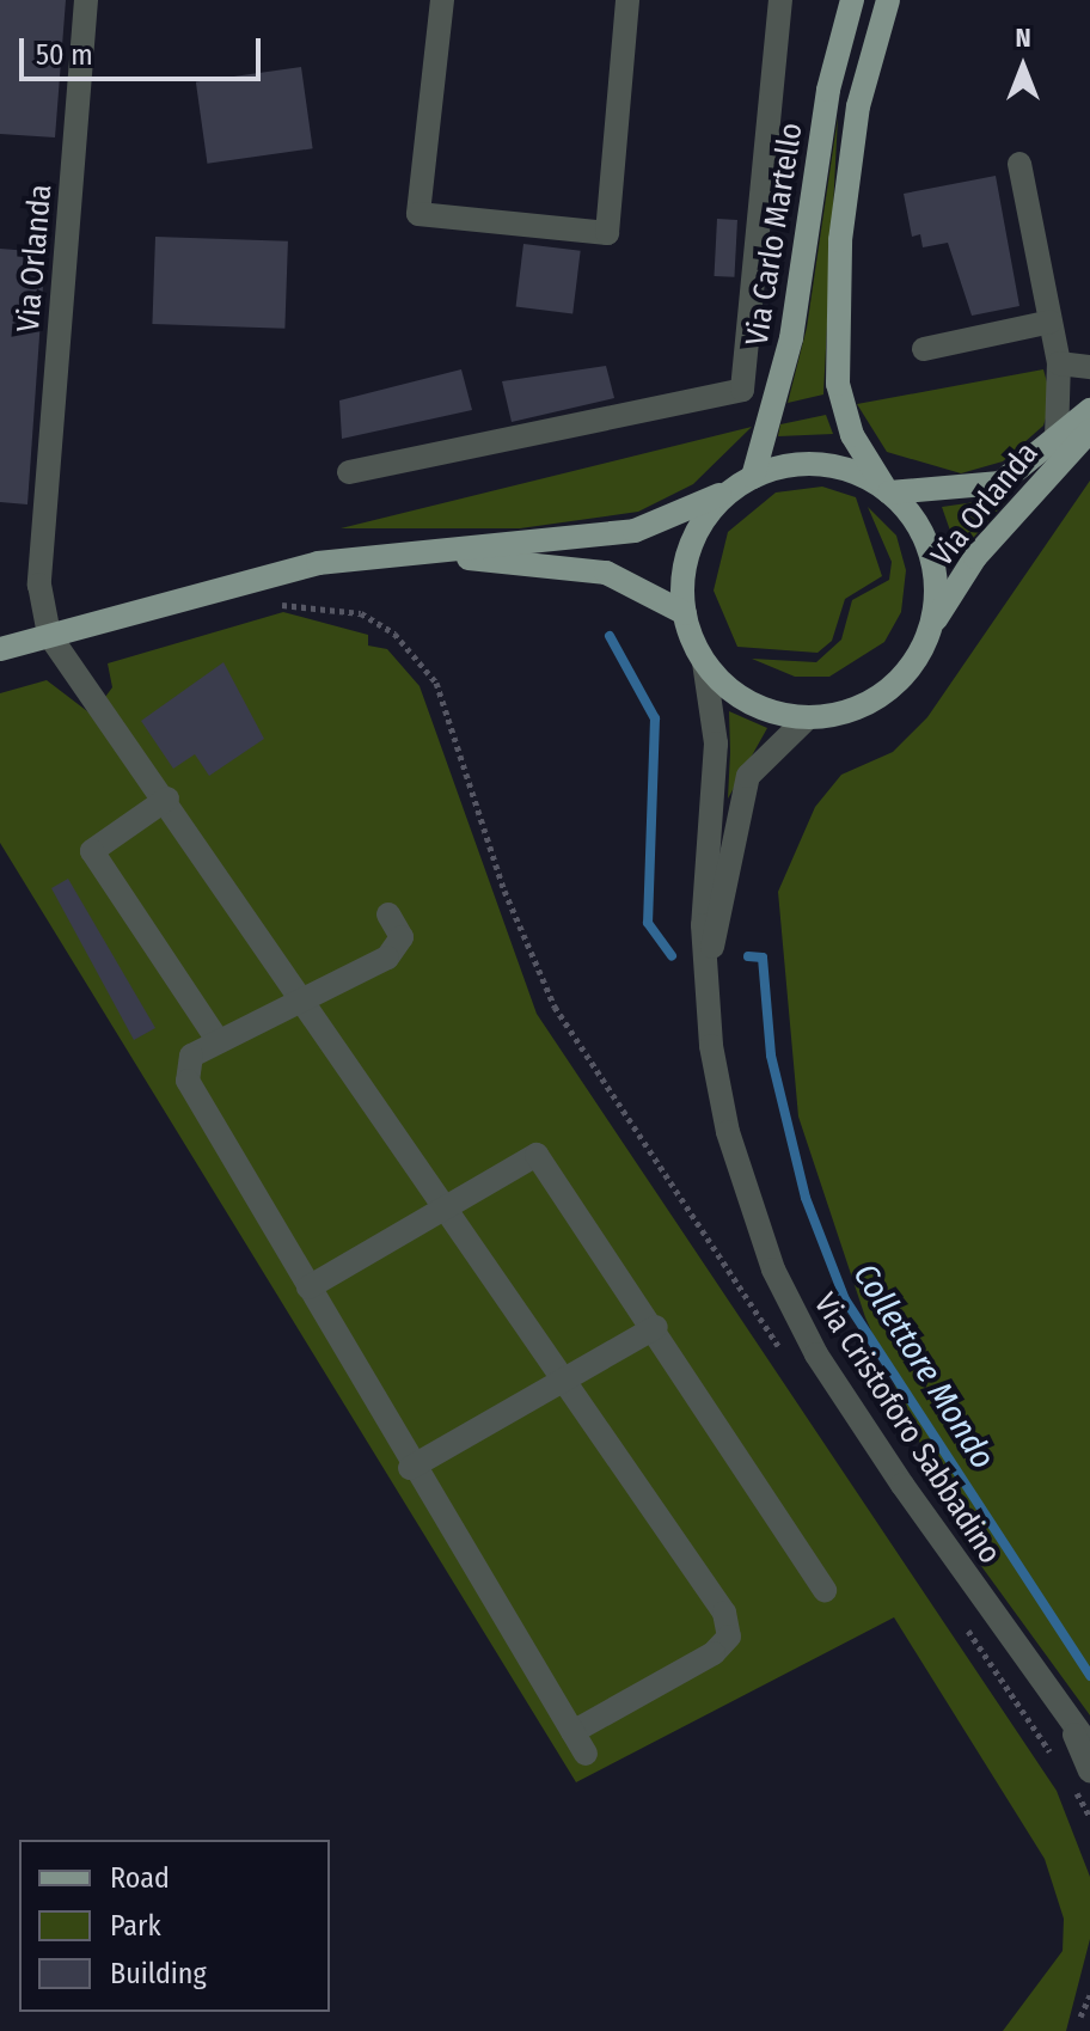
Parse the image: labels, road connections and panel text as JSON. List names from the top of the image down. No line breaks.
{"streets":{"main road":["Via Carlo Martello","Via Orlanda"],"street":["Via Cristoforo Sabbadino"]},"crossings":[["Via Carlo Martello","Via Orlanda"],["Via Carlo Martello","Via Cristoforo Sabbadino"],["Via Orlanda","Via Cristoforo Sabbadino"]],"water":["Collettore Mondo"],"legend":["Road","Park","Building"],"scale_bar":"50 m","north":"top"}
